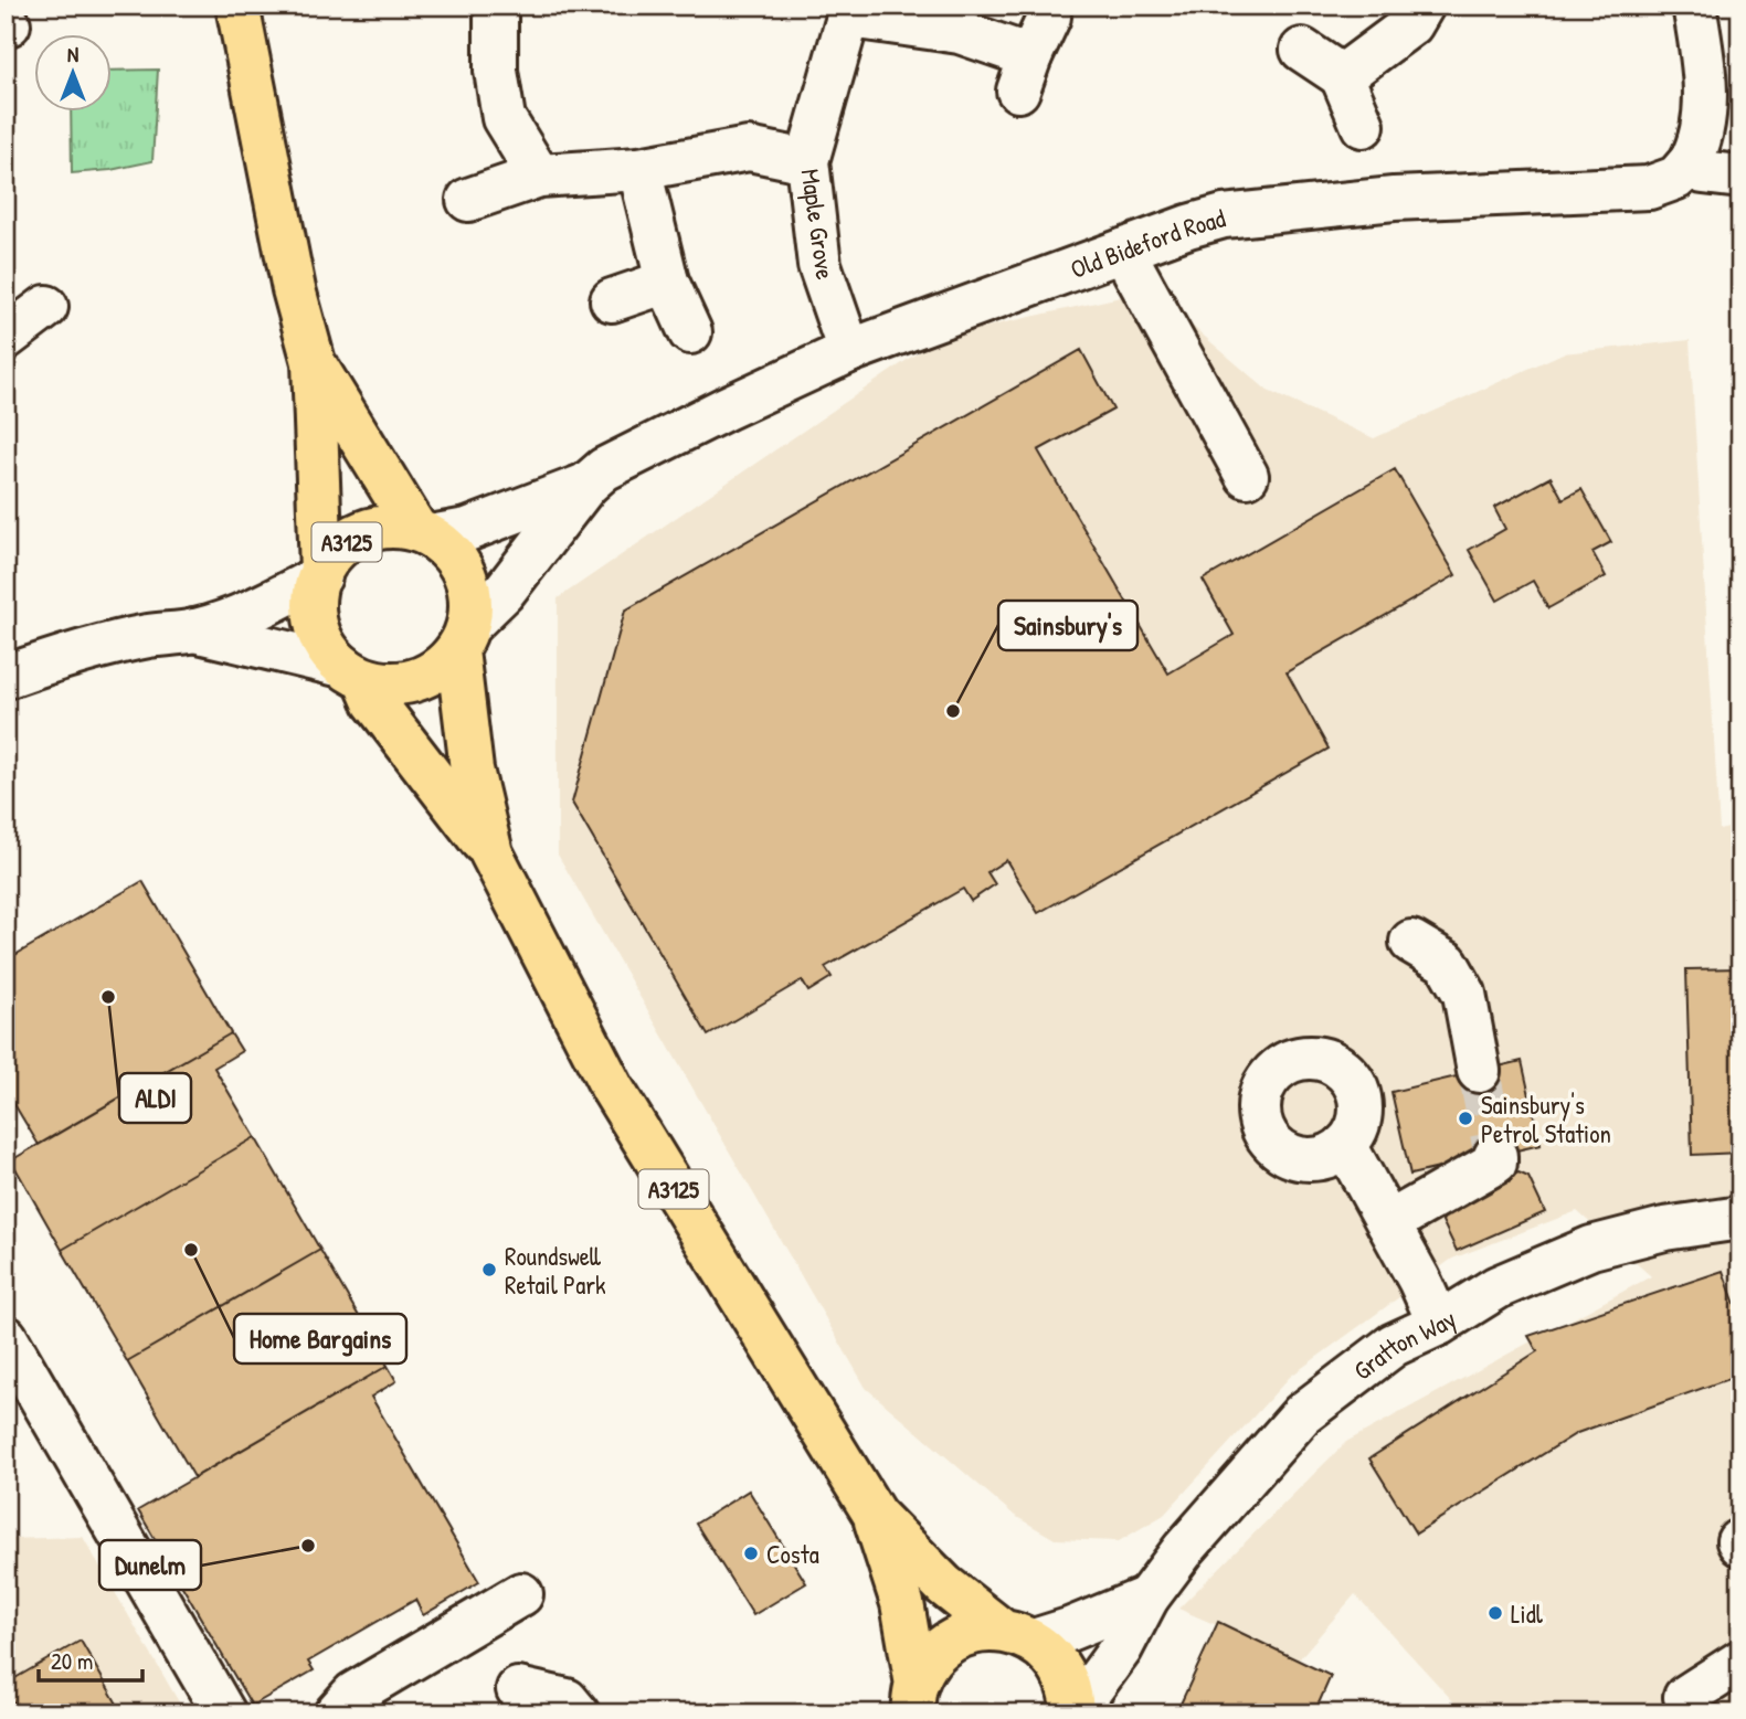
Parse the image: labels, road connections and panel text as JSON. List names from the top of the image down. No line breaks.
{"streets":{"main road":["A3125"],"street":["Maple Grove","Old Bideford Road","Gratton Way"]},"crossings":[["Maple Grove","Old Bideford Road"],["Old Bideford Road","A3125"]],"places":["Sainsbury's","ALDI","Sainsbury's Petrol Station","Home Bargains","Roundswell Retail Park","Dunelm","Costa","Lidl"],"scale_bar":"20 m","north":"top"}
